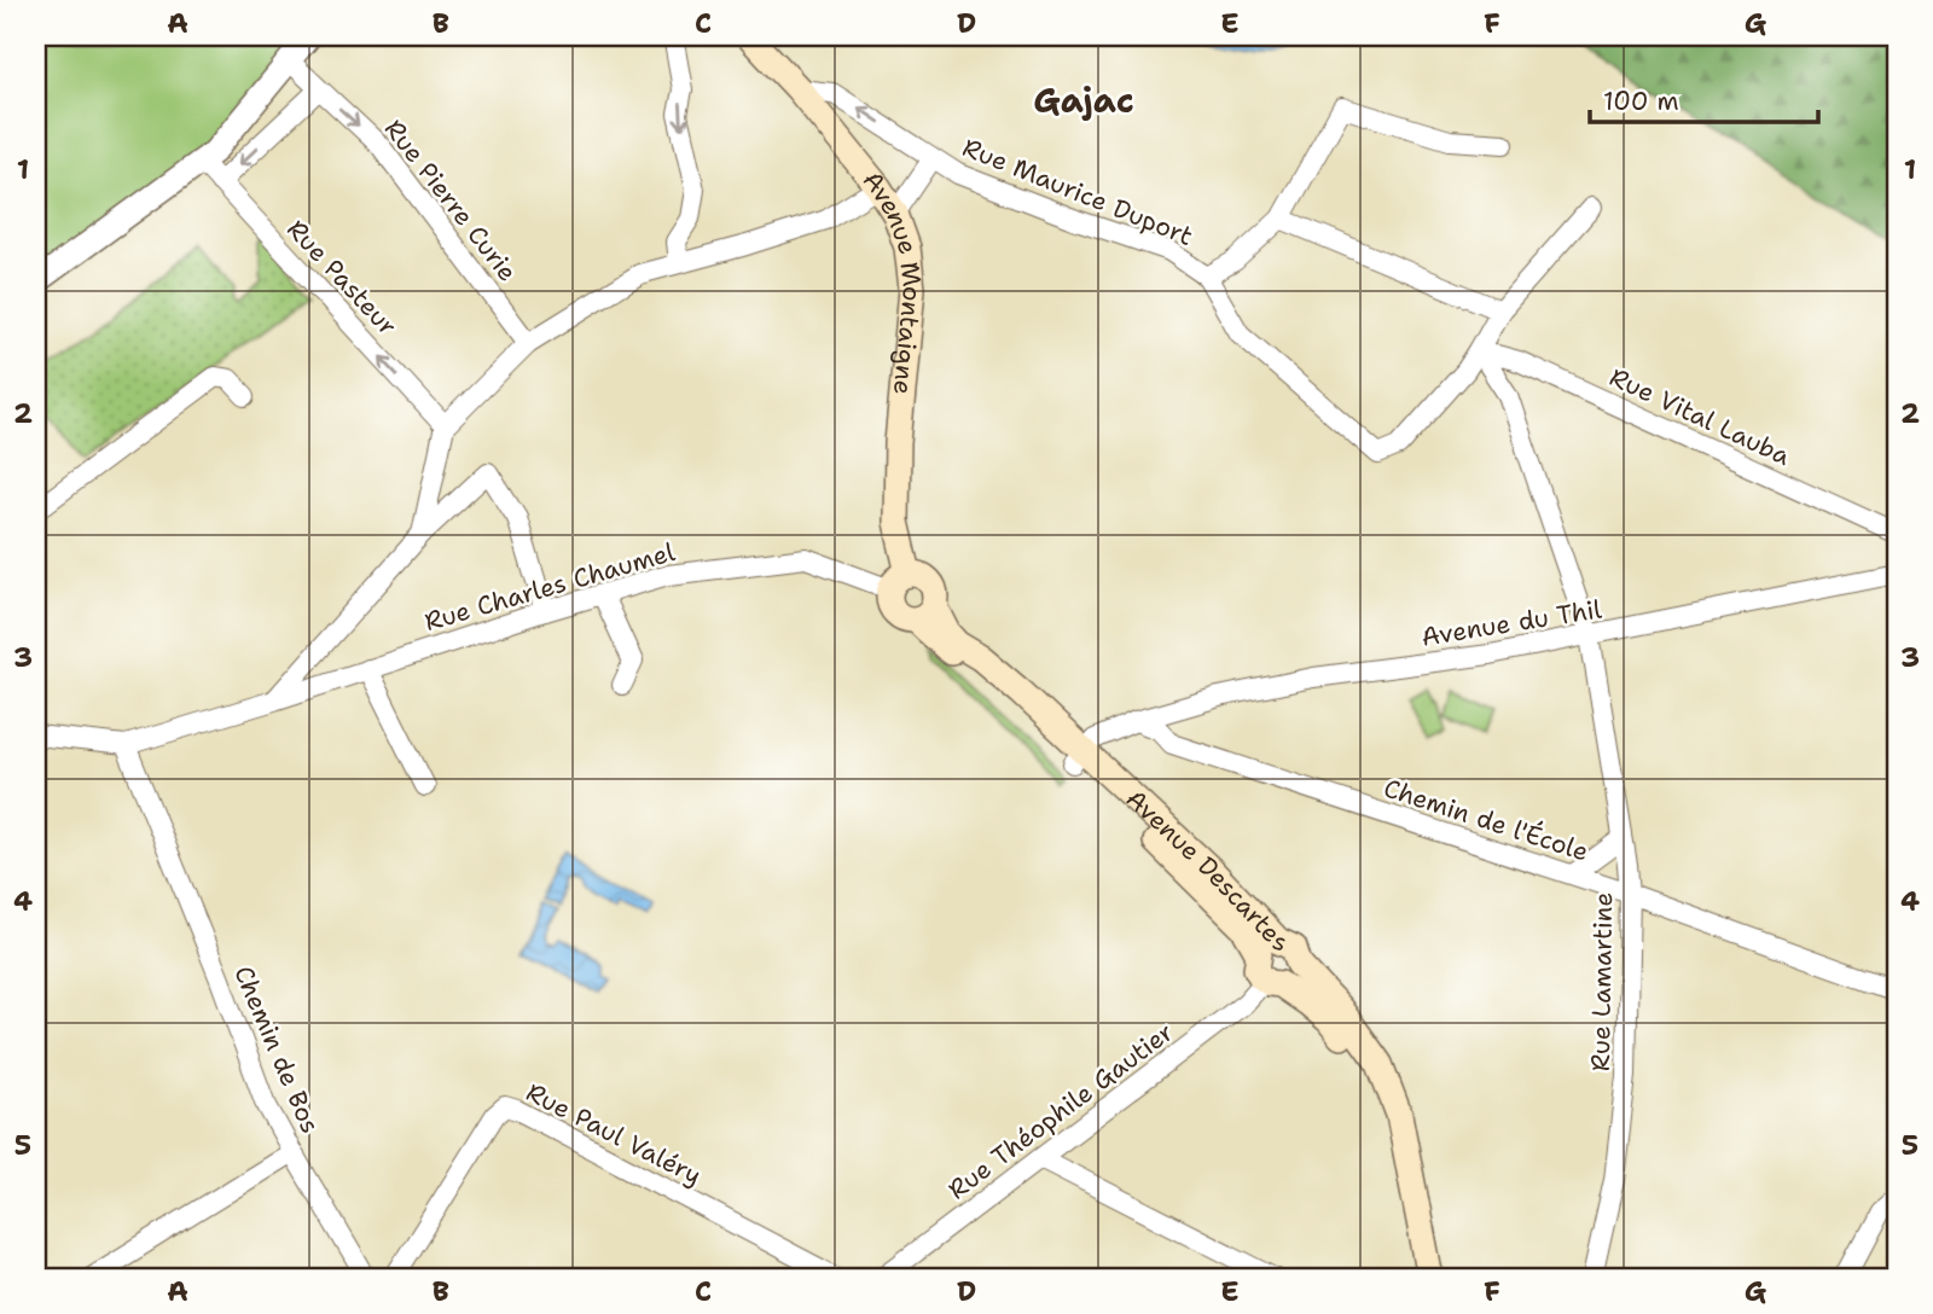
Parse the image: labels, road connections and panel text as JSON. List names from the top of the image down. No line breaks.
{"streets":{"main road":["Avenue Montaigne","Avenue Descartes"],"street":["Rue Maurice Duport","Rue Pierre Curie","Rue Pasteur","Rue Vital Lauba","Rue Charles Chaumel","Avenue du Thil","Chemin de l'École","Rue Lamartine","Chemin de Bos","Rue Théophile Gautier","Rue Paul Valéry"]},"crossings":[["Rue Maurice Duport","Avenue Montaigne"],["Rue Maurice Duport","Rue Vital Lauba"],["Avenue Montaigne","Rue Charles Chaumel"],["Avenue Montaigne","Avenue Descartes"],["Rue Charles Chaumel","Avenue Descartes"],["Rue Charles Chaumel","Chemin de Bos"],["Avenue du Thil","Chemin de l'École"],["Avenue du Thil","Rue Lamartine"],["Chemin de l'École","Rue Lamartine"],["Avenue Descartes","Rue Théophile Gautier"]],"one_way":["Rue Pierre Curie","Rue Pasteur"],"districts":["Gajac"],"scale_bar":"100 m","grid":{"columns":["A","B","C","D","E","F","G"],"rows":["1","2","3","4","5"]}}
